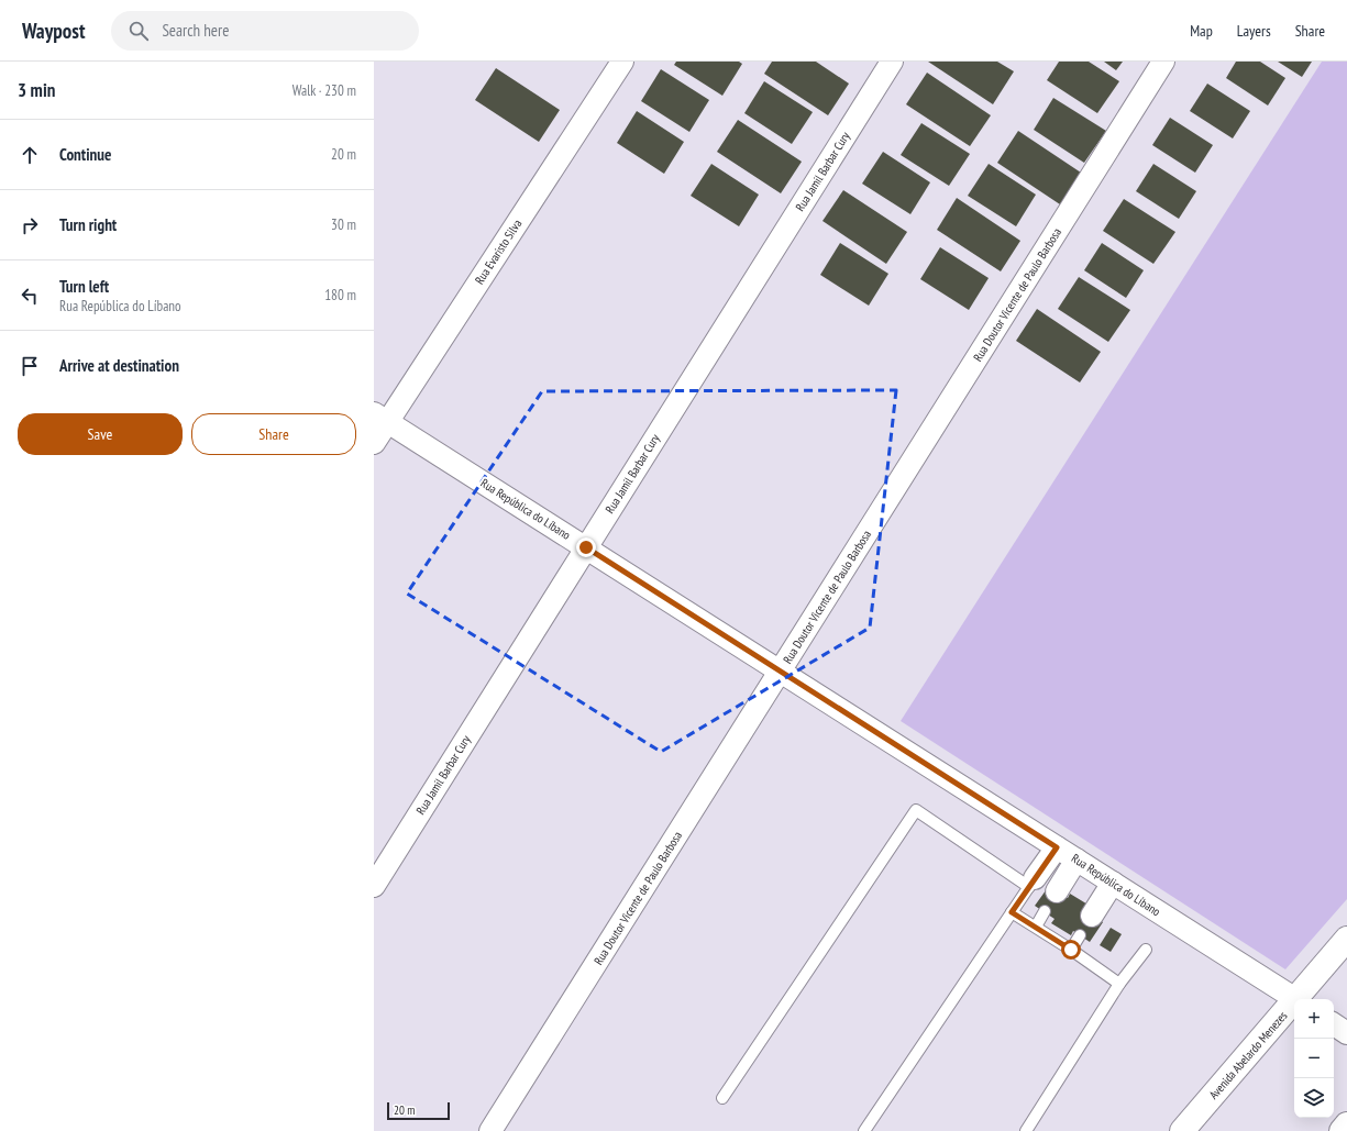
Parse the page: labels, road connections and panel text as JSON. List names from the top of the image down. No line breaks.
{"streets":{"main road":["Avenida Abelardo Menezes"],"street":["Rua Jamil Barbar Cury","Rua Evaristo Silva","Rua Doutor Vicente de Paulo Barbosa","Rua República do Líbano"]},"crossings":[["Rua Jamil Barbar Cury","Rua República do Líbano"],["Rua Evaristo Silva","Rua República do Líbano"],["Rua Doutor Vicente de Paulo Barbosa","Rua República do Líbano"]],"scale_bar":"20 m","page":{"header":"Waypost","search":"Search here","nav":["Map","Layers","Share"],"heading":["3 min","Walk · 230 m"],"list":[["Continue","20 m"],["Turn right","30 m"],["Turn left","Rua República do Líbano","180 m"],"Arrive at destination"],"buttons":["Save","Share"],"map_buttons":["+","−"],"scale":"20 m"}}
